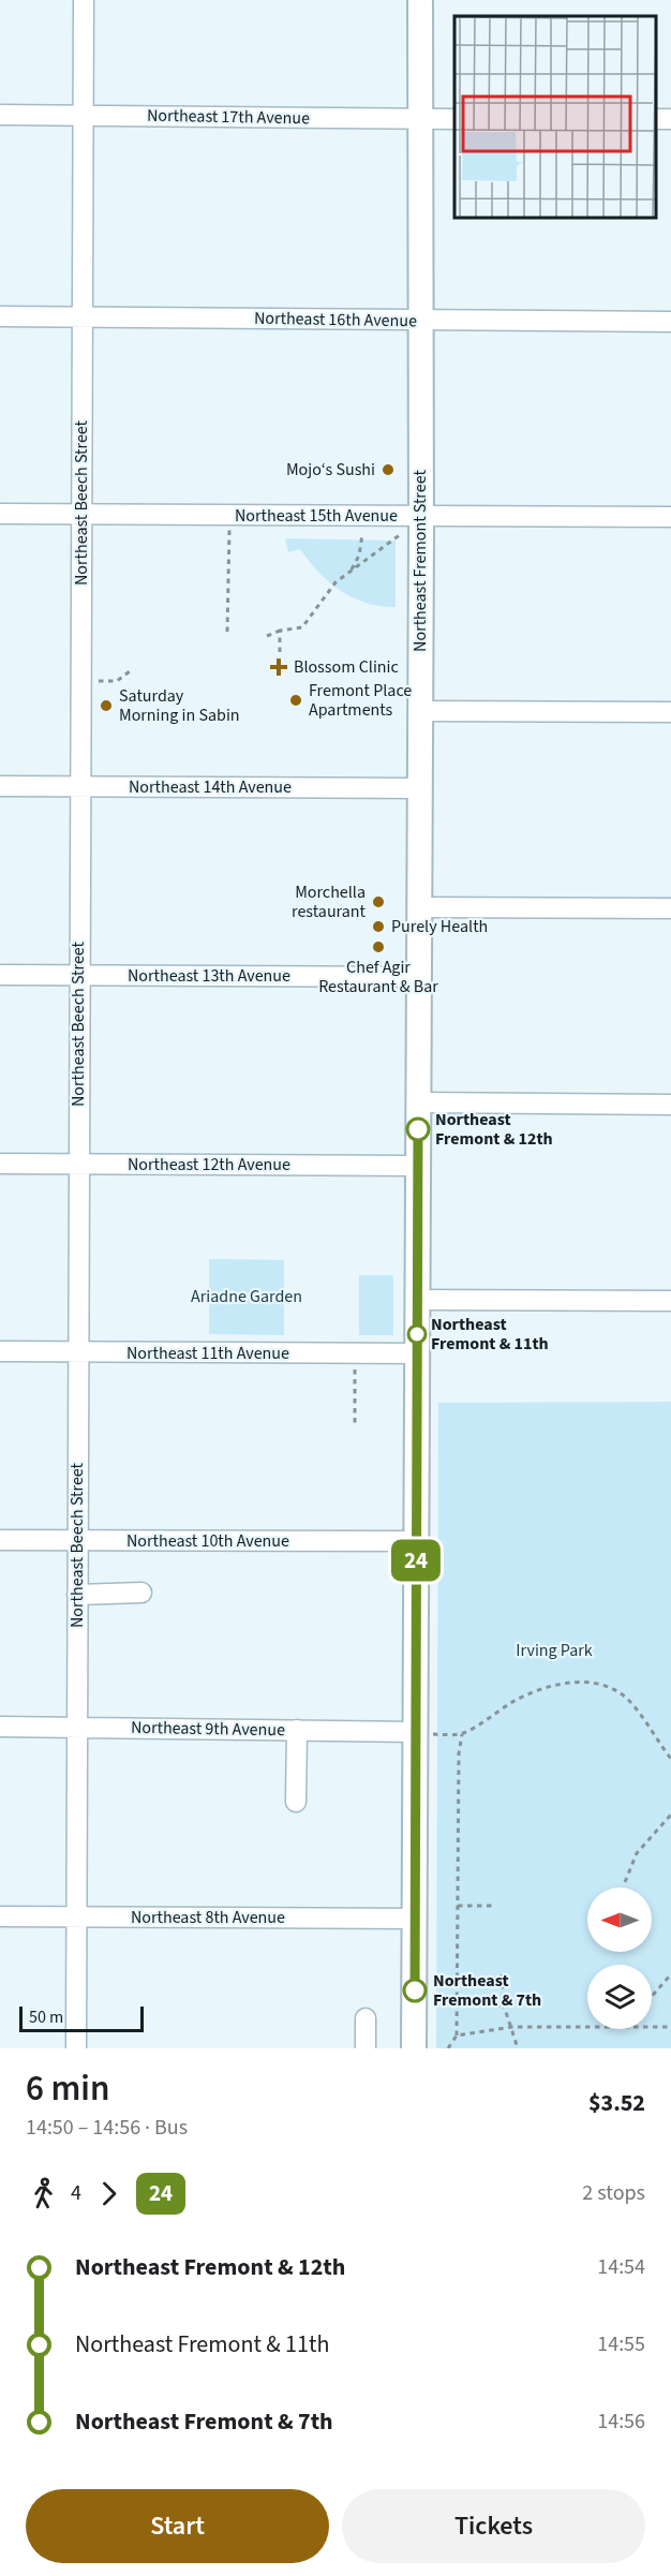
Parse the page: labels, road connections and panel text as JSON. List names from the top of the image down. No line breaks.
{"streets":{"main road":["Northeast Fremont Street"],"street":["Northeast 17th Avenue","Northeast 16th Avenue","Northeast Beech Street","Northeast 15th Avenue","Northeast 14th Avenue","Northeast 13th Avenue","Northeast 12th Avenue","Northeast 11th Avenue","Northeast 10th Avenue","Northeast 9th Avenue","Northeast 8th Avenue"]},"crossings":[["Northeast 17th Avenue","Northeast Beech Street"],["Northeast 17th Avenue","Northeast Fremont Street"],["Northeast 16th Avenue","Northeast Beech Street"],["Northeast 16th Avenue","Northeast Fremont Street"],["Northeast Beech Street","Northeast 15th Avenue"],["Northeast Beech Street","Northeast 14th Avenue"],["Northeast Beech Street","Northeast 13th Avenue"],["Northeast Beech Street","Northeast 12th Avenue"],["Northeast Beech Street","Northeast 11th Avenue"],["Northeast Beech Street","Northeast 10th Avenue"],["Northeast Beech Street","Northeast 9th Avenue"],["Northeast Beech Street","Northeast 8th Avenue"],["Northeast 15th Avenue","Northeast Fremont Street"],["Northeast Fremont Street","Northeast 14th Avenue"],["Northeast Fremont Street","Northeast 13th Avenue"],["Northeast Fremont Street","Northeast 12th Avenue"],["Northeast Fremont Street","Northeast 11th Avenue"],["Northeast Fremont Street","Northeast 10th Avenue"],["Northeast Fremont Street","Northeast 9th Avenue"],["Northeast Fremont Street","Northeast 8th Avenue"]],"parks":["Ariadne Garden","Irving Park"],"places":{"other":["Mojo‘s Sushi","Fremont Place Apartments","Saturday Morning in Sabin","Morchella restaurant","Purely Health","Chef Agir Restaurant & Bar","Northeast Fremont & 12th","Northeast Fremont & 11th","Northeast Fremont & 7th"],"health":["Blossom Clinic"]},"lines":["bus line 24"],"scale_bar":"50 m","north":"left","page":{"on_map":"24","scale":"50 m","heading":["6 min","14:50 – 14:56 · Bus","$3.52"],"legs":["4","24","2 stops"],"list":[{"name":"Northeast Fremont & 12th","value":"14:54"},{"name":"Northeast Fremont & 11th","value":"14:55"},{"name":"Northeast Fremont & 7th","value":"14:56"}],"buttons":["Start","Tickets"]}}
